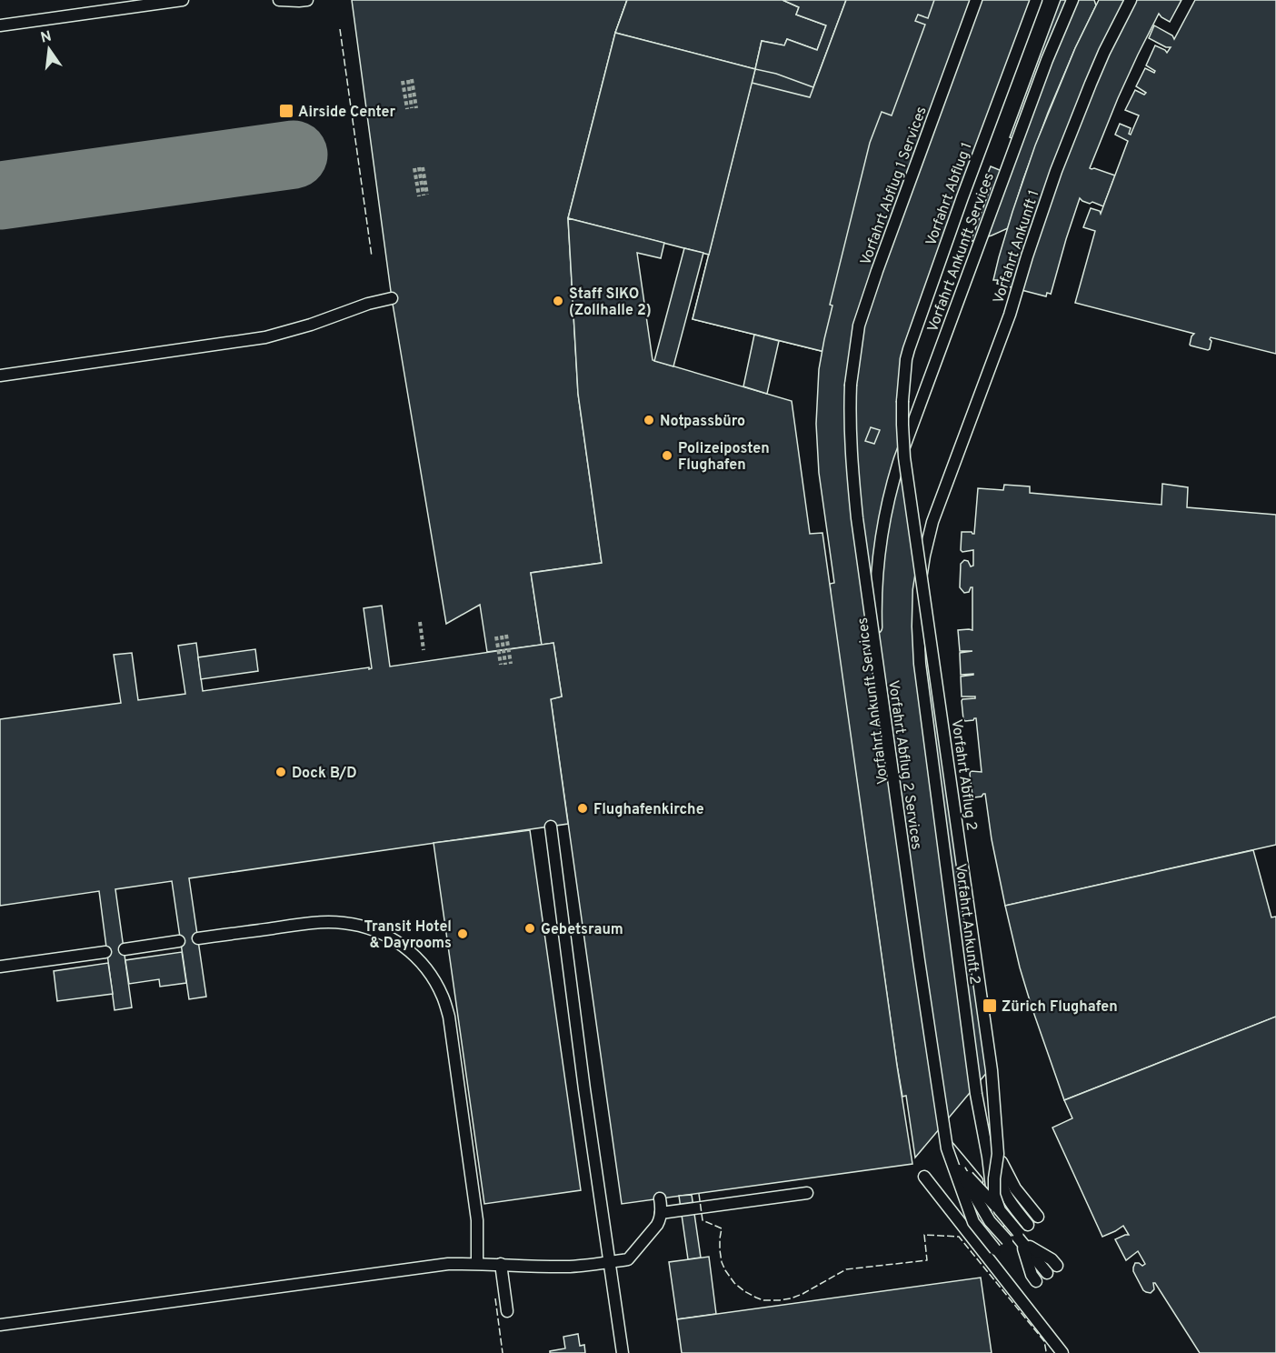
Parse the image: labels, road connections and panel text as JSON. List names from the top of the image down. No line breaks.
{"streets":{"lane":["Vorfahrt Abflug 1 Services","Vorfahrt Abflug 1","Vorfahrt Ankunft 1","Vorfahrt Ankunft Services","Vorfahrt Abflug 2 Services","Vorfahrt Abflug 2","Vorfahrt Ankunft 2"]},"crossings":[["Vorfahrt Abflug 1 Services","Vorfahrt Abflug 2 Services"],["Vorfahrt Abflug 1","Vorfahrt Abflug 2"],["Vorfahrt Ankunft 1","Vorfahrt Ankunft 2"],["Vorfahrt Ankunft Services","Vorfahrt Ankunft 2"]],"places":{"transit":["Airside Center","Zürich Flughafen"],"other":["Staff SIKO (Zollhalle 2)","Notpassbüro","Polizeiposten Flughafen","Dock B/D","Flughafenkirche","Gebetsraum","Transit Hotel & Dayrooms"]},"north":"top"}
